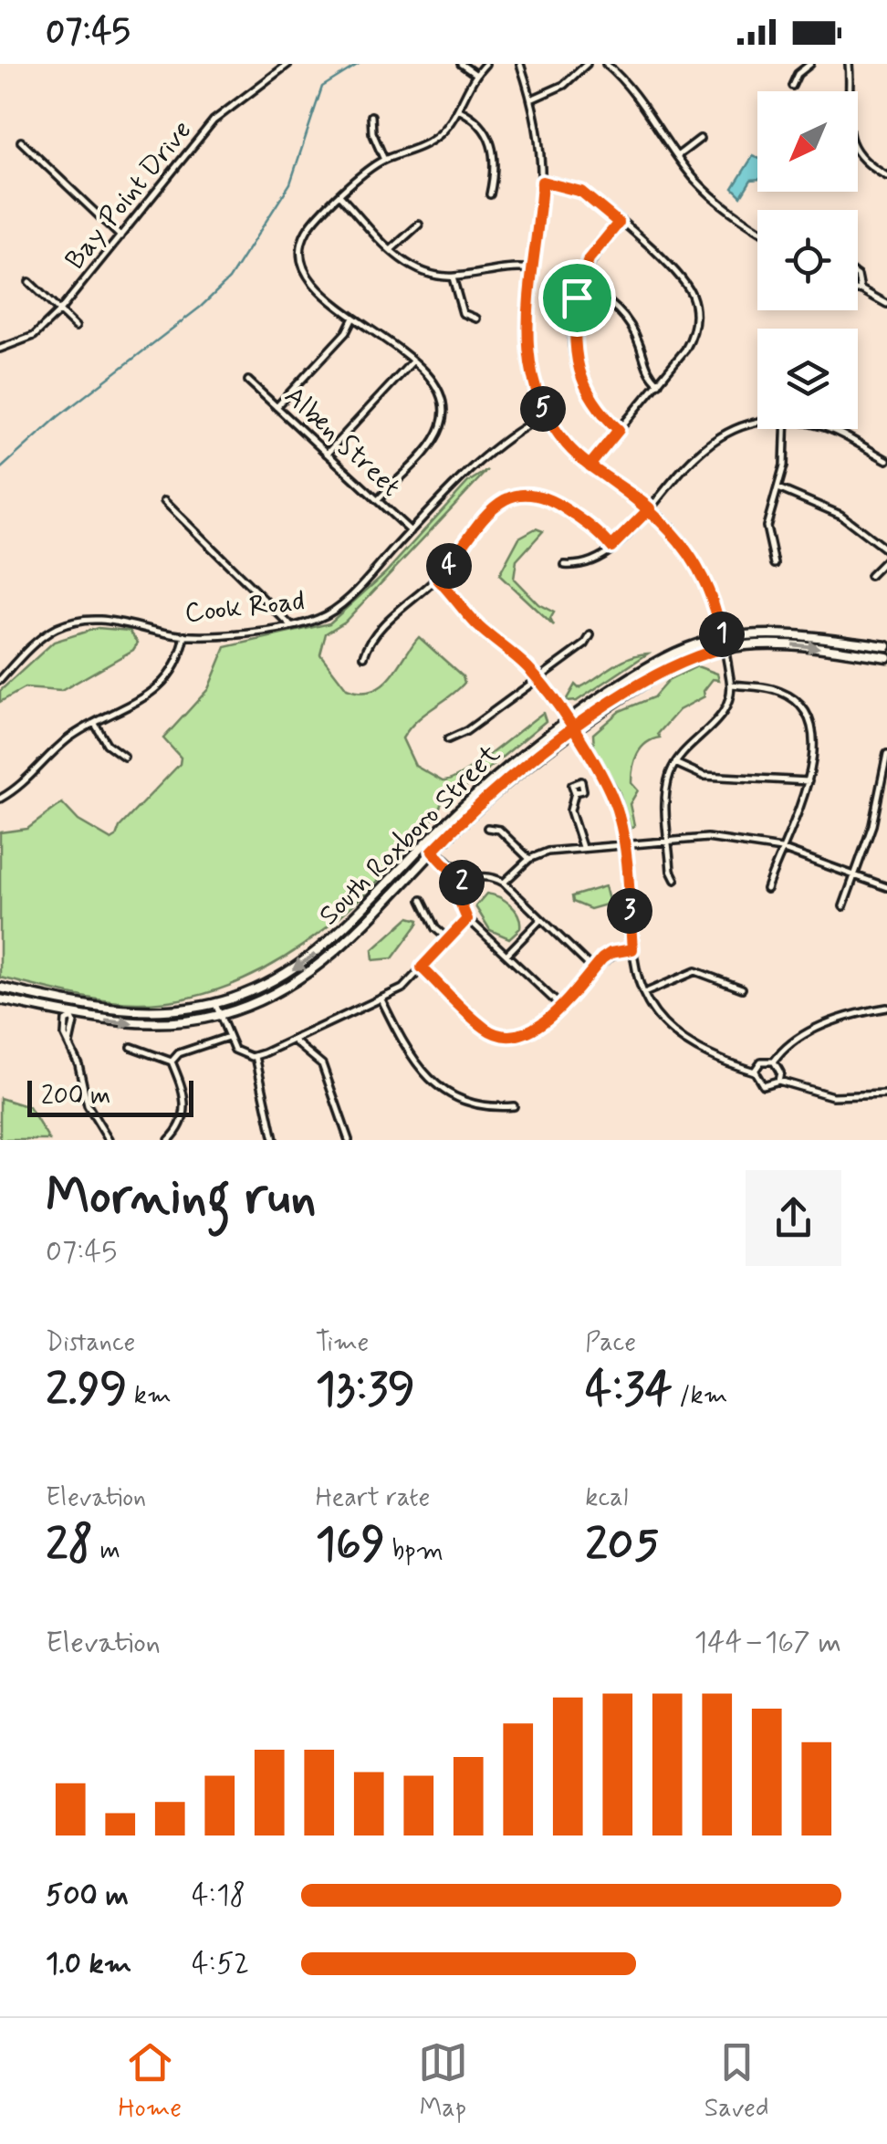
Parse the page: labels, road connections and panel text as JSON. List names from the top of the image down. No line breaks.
{"streets":{"street":["Bay Point Drive","Alben Street","Cook Road","South Roxboro Street"]},"crossings":[["Alben Street","Cook Road"]],"scale_bar":"200 m","north":"bottom left","page":{"status":"07:45","pins":["5","4","1","2","3"],"scale":"200 m","heading":["Morning run","07:45"],"stats":[["Distance","2.99 km"],["Time","13:39"],["Pace","4:34 /km"],["Elevation","28 m"],["Heart rate","169 bpm"],["kcal","205"]],"chart":["Elevation","144–167 m"],"list":[{"name":"500 m","note":"4:18"},{"name":"1.0 km","note":"4:52"}],"tabs":["Home","Map","Saved"]}}
